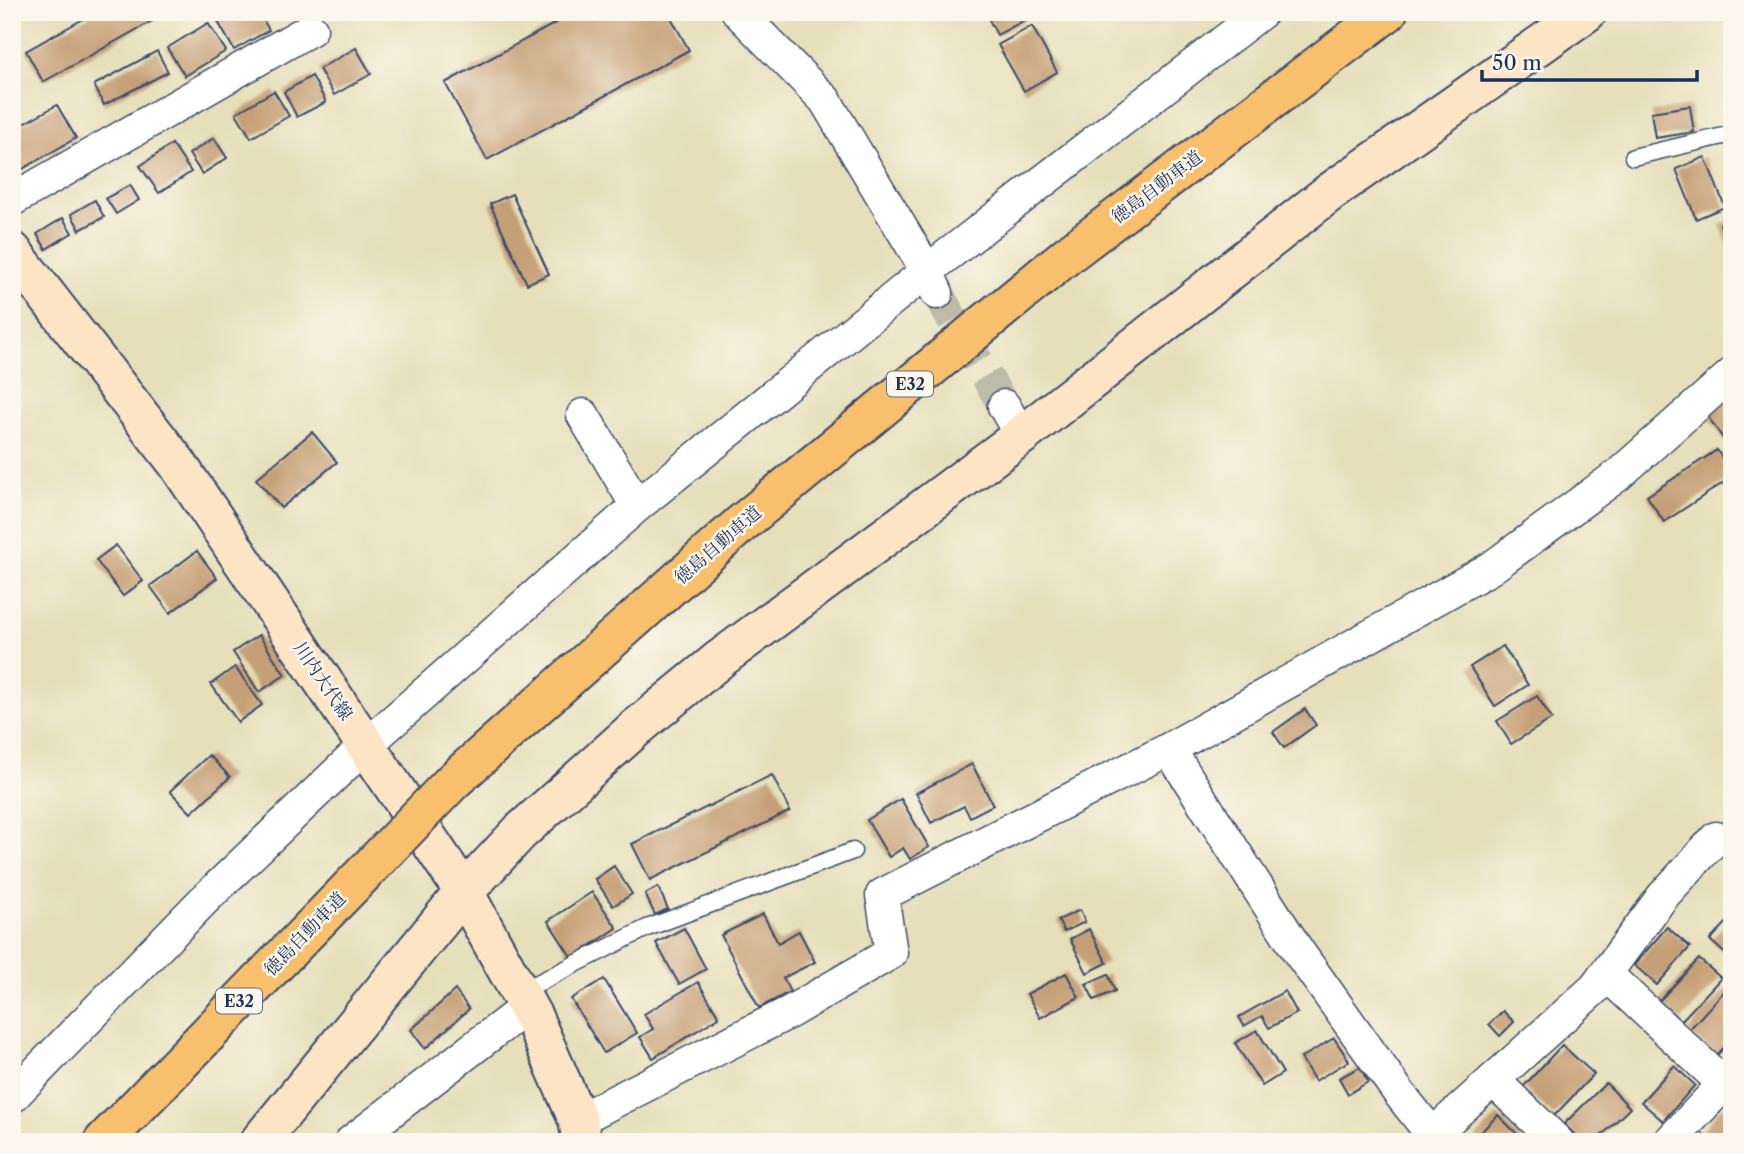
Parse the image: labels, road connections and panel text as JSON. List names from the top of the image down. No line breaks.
{"streets":{"highway":["徳島自動車道","E32"],"street":["川内大代線"]},"scale_bar":"50 m"}
